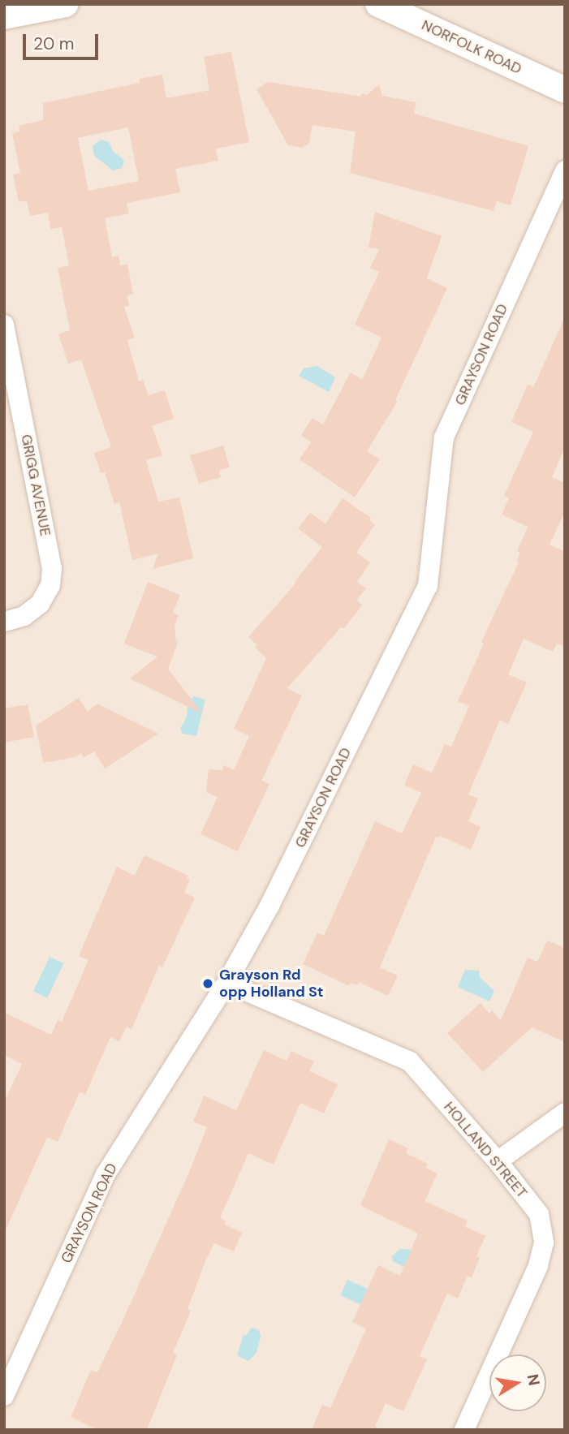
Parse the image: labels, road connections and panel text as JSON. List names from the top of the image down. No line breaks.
{"streets":{"street":["NORFOLK ROAD","GRAYSON ROAD","GRIGG AVENUE","HOLLAND STREET"]},"crossings":[["GRAYSON ROAD","HOLLAND STREET"]],"places":["Grayson Rd opp Holland St"],"scale_bar":"20 m","north":"right"}
